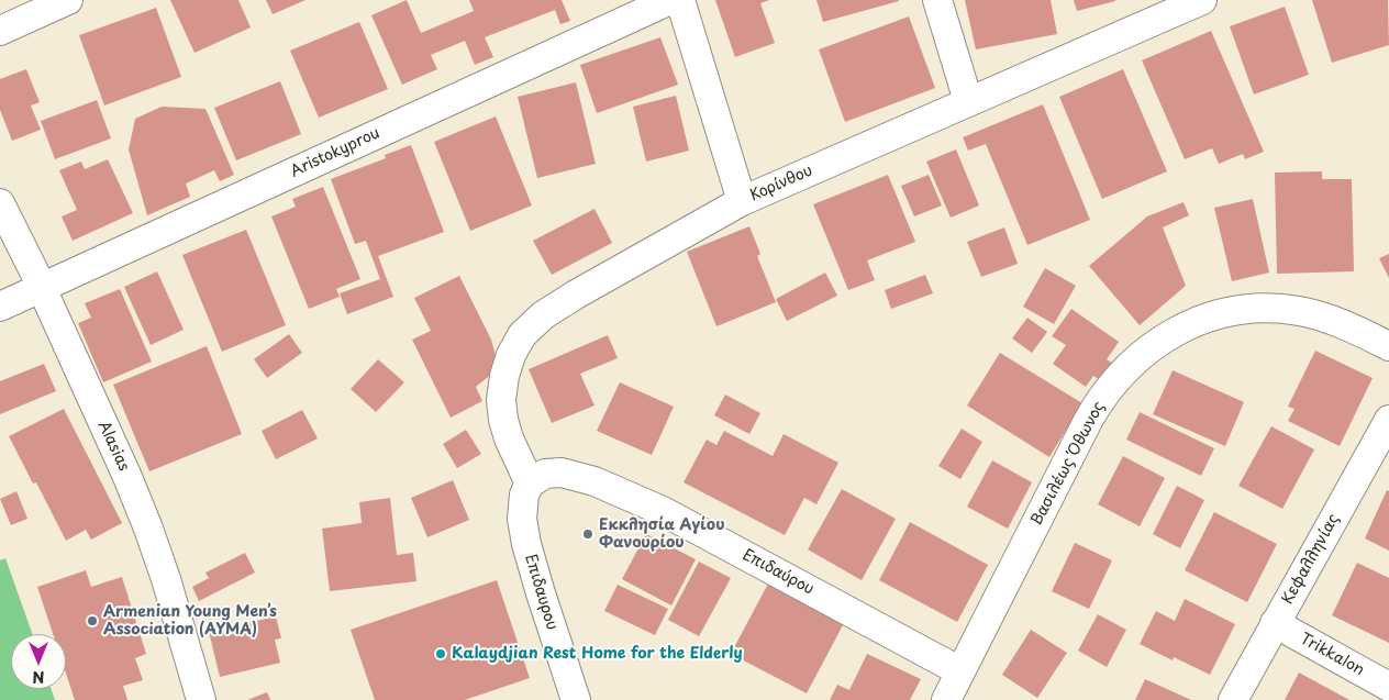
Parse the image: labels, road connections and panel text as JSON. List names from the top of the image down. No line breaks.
{"streets":{"street":["Aristokyprou","Κορίνθου","Alasias","Βασιλέως Όθωνος","Κεφαλληνίας","Επιδαύρου","Επιδαυρου","Trikkalon"]},"crossings":[["Aristokyprou","Alasias"],["Κορίνθου","Επιδαύρου"],["Κορίνθου","Επιδαυρου"],["Βασιλέως Όθωνος","Επιδαύρου"],["Κεφαλληνίας","Trikkalon"],["Επιδαύρου","Επιδαυρου"]],"places":["Εκκλησία Αγίου Φανουρίου","Armenian Young Men’s Association (AYMA)","Kalaydjian Rest Home for the Elderly"],"north":"bottom"}
